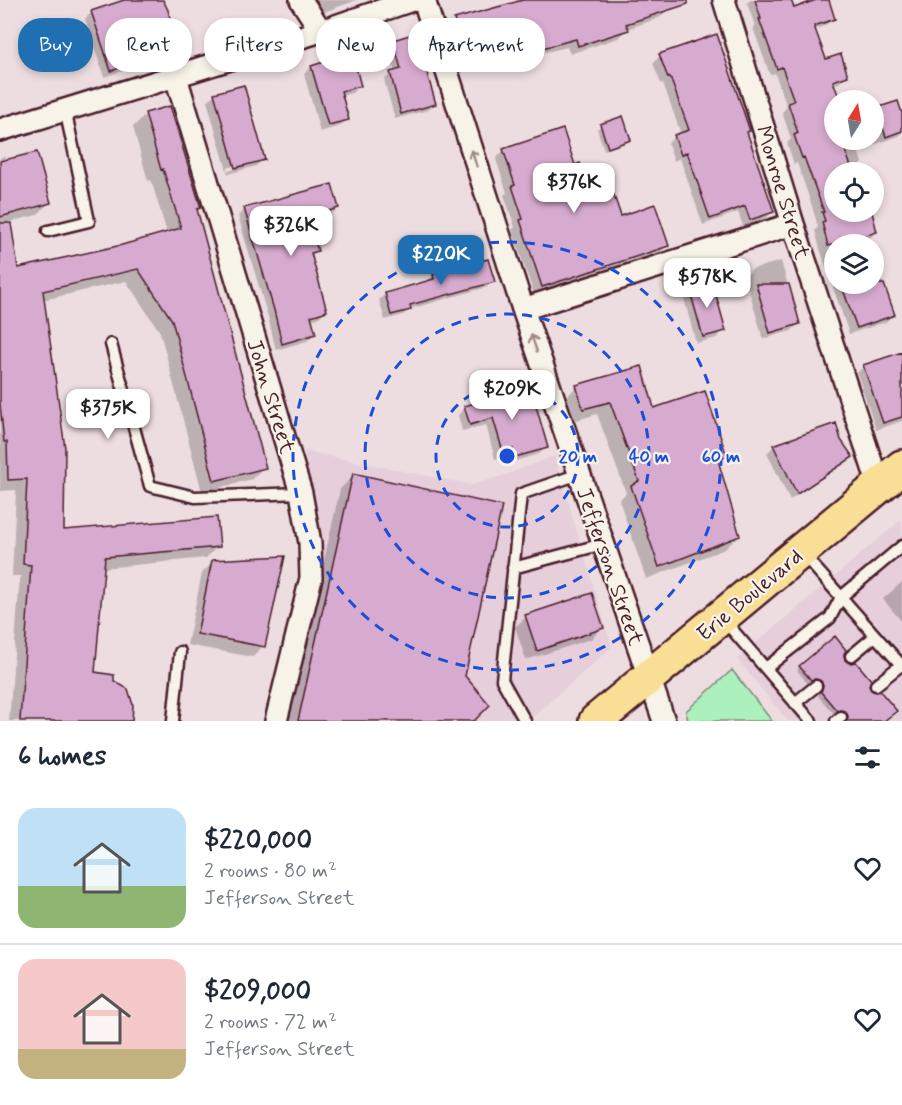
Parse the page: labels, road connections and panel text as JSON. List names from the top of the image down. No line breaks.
{"streets":{"highway":["Erie Boulevard"],"street":["Monroe Street","John Street","Jefferson Street"]},"crossings":[["Monroe Street","Erie Boulevard"],["Jefferson Street","Erie Boulevard"]],"one_way":["Jefferson Street"],"north":"top","page":{"chip":["Buy","Rent","Filters","New","Apartment"],"price":["$376K","$326K","$220K","$578K","$209K","$375K"],"heading":"6 homes","list":[{"name":"$220,000","note":"2 rooms · 80 m² · Jefferson Street"},{"name":"$209,000","note":"2 rooms · 72 m² · Jefferson Street"}]},"rings":["20 m","40 m","60 m"]}
